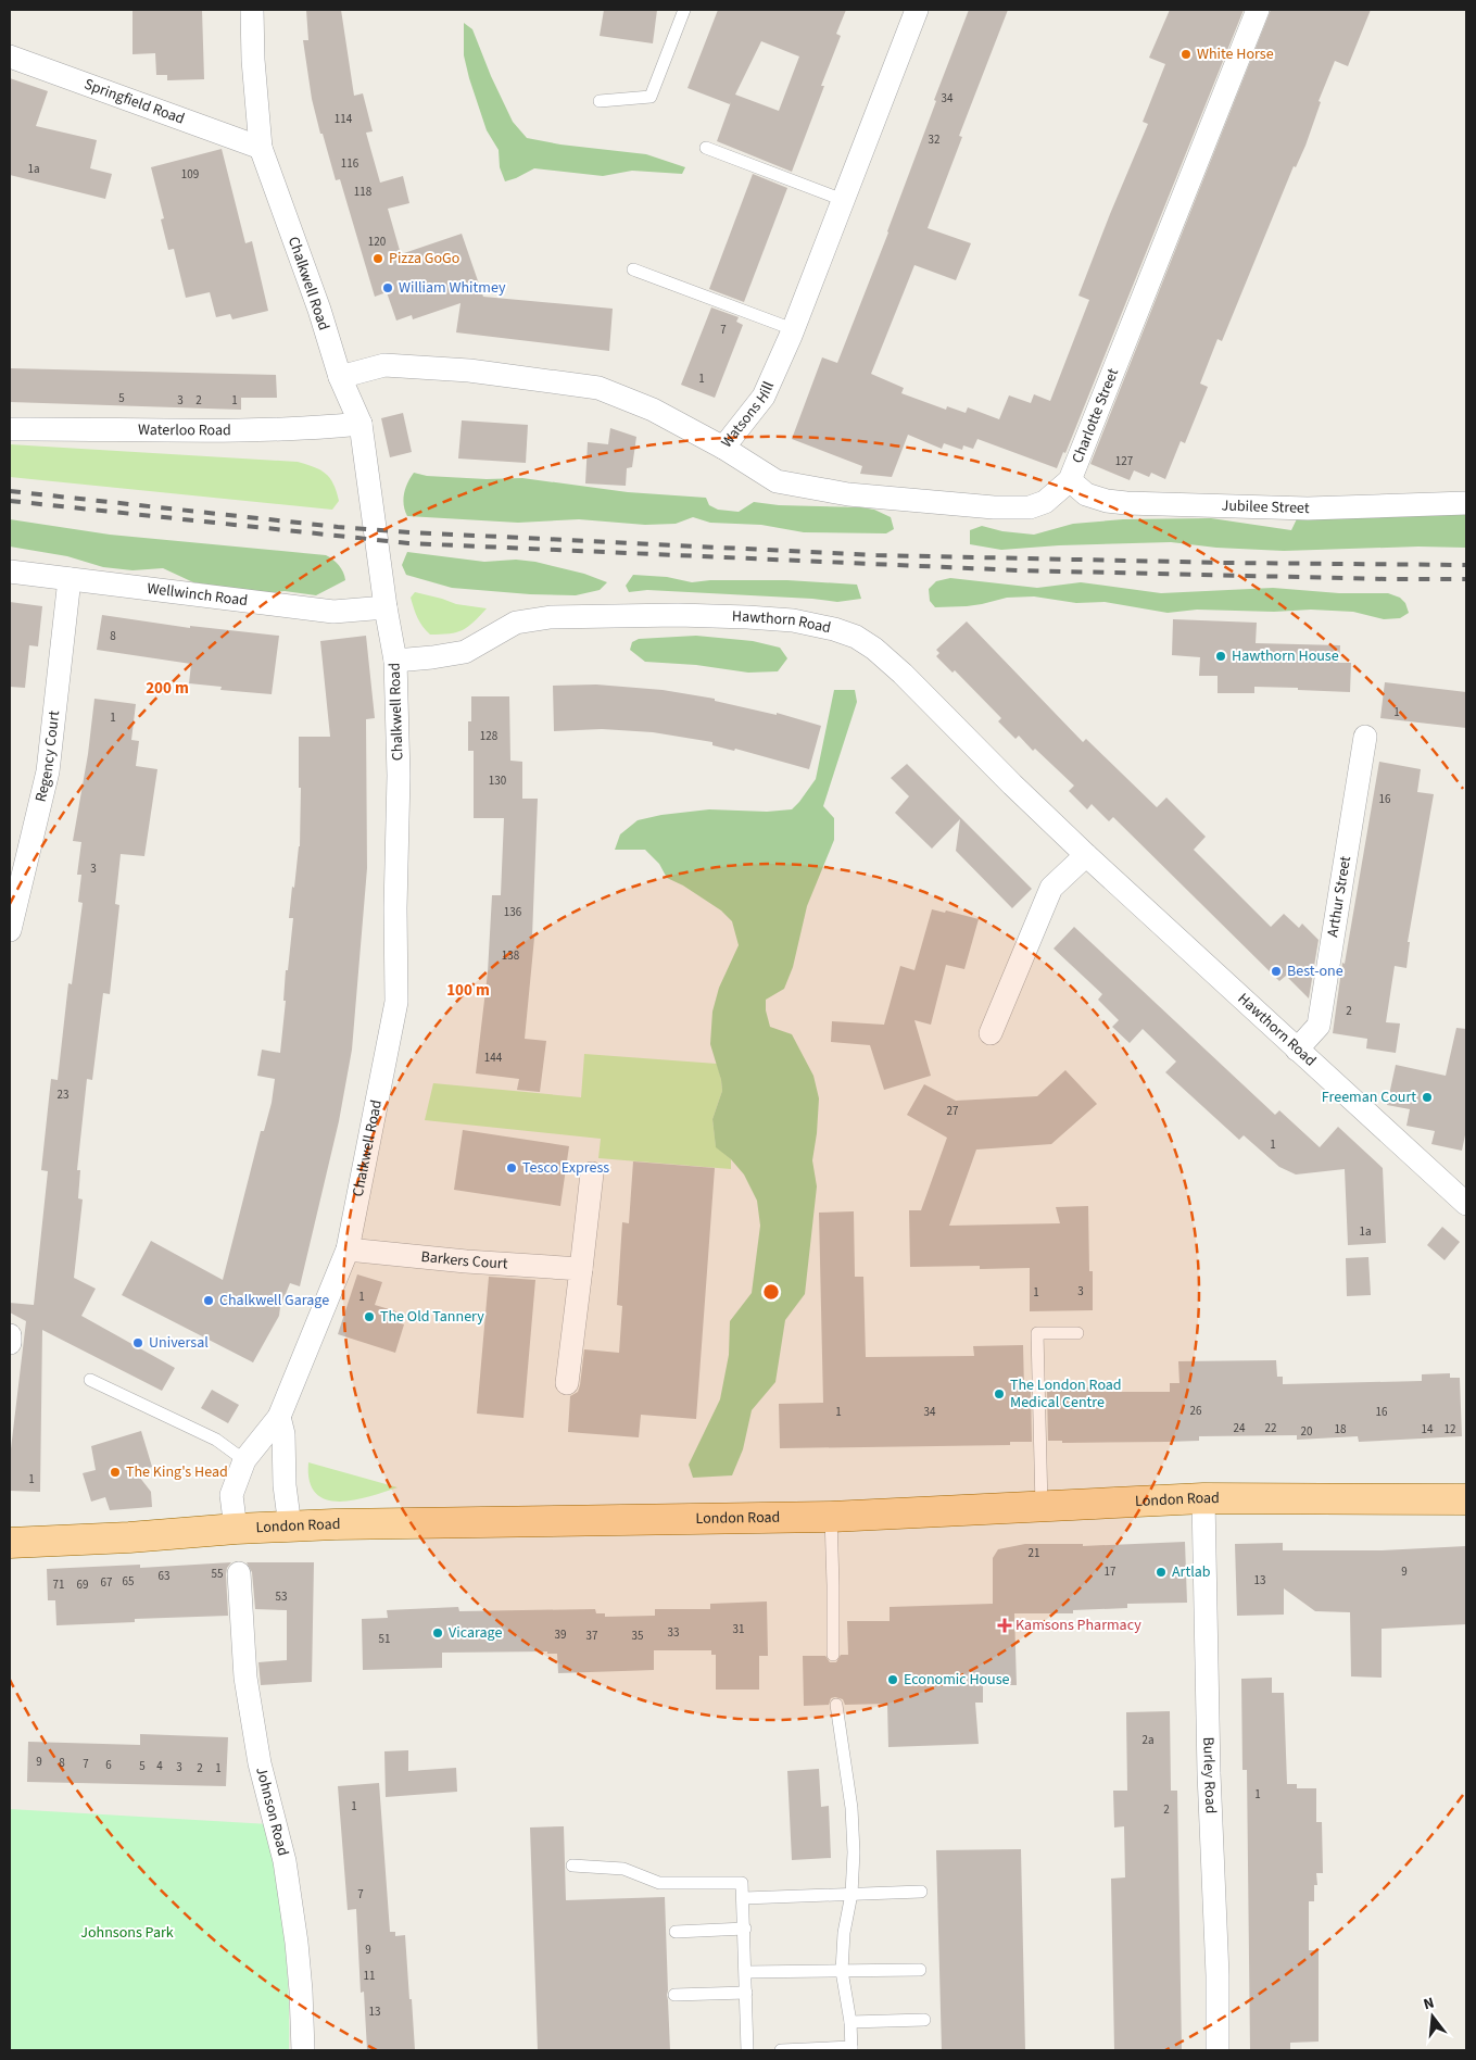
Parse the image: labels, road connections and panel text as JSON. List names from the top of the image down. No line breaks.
{"streets":{"main road":["London Road"],"street":["Springfield Road","Chalkwell Road","Watsons Hill","Charlotte Street","Waterloo Road","Jubilee Street","Wellwinch Road","Hawthorn Road","Regency Court","Arthur Street","Barkers Court","Burley Road","Johnson Road"]},"crossings":[["Springfield Road","Chalkwell Road"],["Chalkwell Road","Watsons Hill"],["Chalkwell Road","Waterloo Road"],["Chalkwell Road","Wellwinch Road"],["Chalkwell Road","Hawthorn Road"],["Chalkwell Road","Barkers Court"],["Chalkwell Road","London Road"],["Watsons Hill","Charlotte Street"],["Charlotte Street","Jubilee Street"],["Wellwinch Road","Regency Court"],["Hawthorn Road","Arthur Street"],["London Road","Burley Road"]],"parks":["Johnsons Park"],"places":{"other":["White Horse","Pizza GoGo","William Whitmey","Hawthorn House","Best-one","Freeman Court","Tesco Express","Chalkwell Garage","The Old Tannery","Universal","The London Road Medical Centre","The King's Head","Artlab","Vicarage","Economic House"],"health":["Kamsons Pharmacy"]},"house_numbers":["34","114","32","116","1a","109","118","120","7","1","5","3","2","1","127","8","1","1","128","130","16","3","136","138","2","144","23","27","1","1a","3","1","1","26","1","34","16","24","22","18","14","12","20","1","21","17","9","55","63","13","65","67","71","69","53","31","33","39","37","35","51","2a","9","8","7","6","5","4","3","2","1","1","1","2","7","9","11","13"],"north":"top","rings":["200 m","100 m"]}
